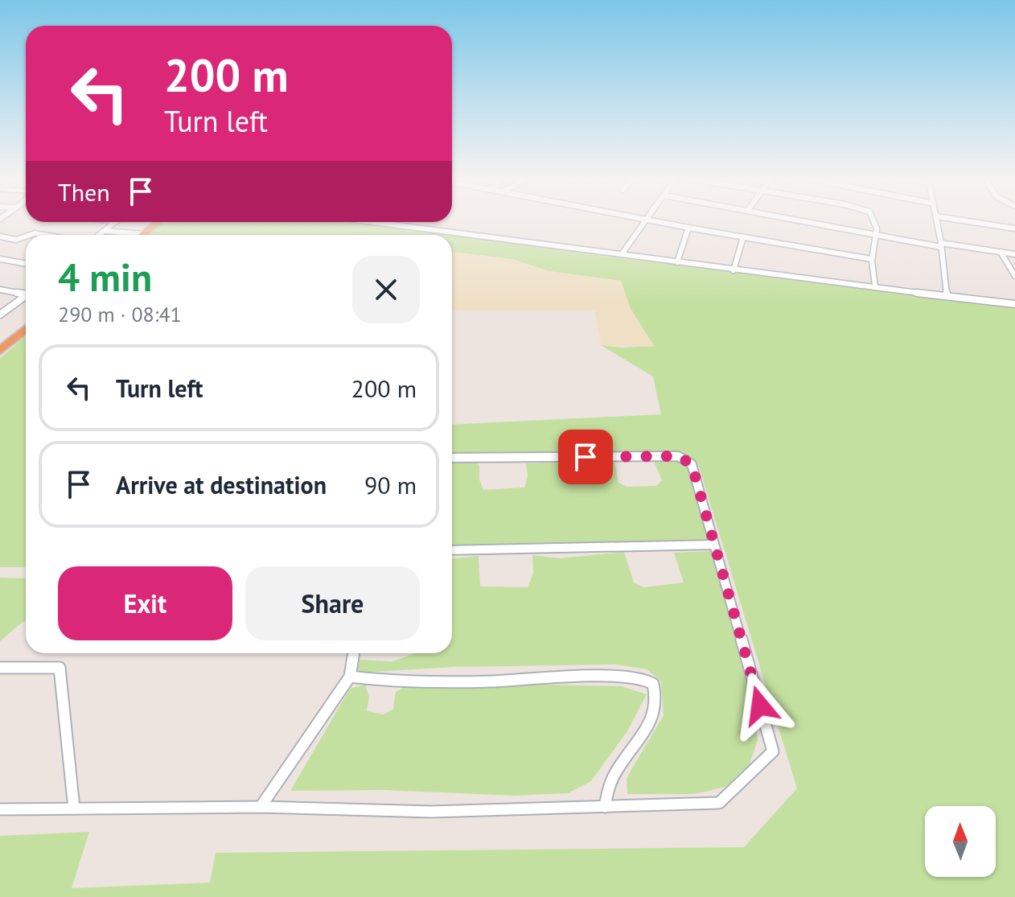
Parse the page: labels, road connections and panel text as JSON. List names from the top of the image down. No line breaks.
{"north":"top","page":{"turn":["200 m","Turn left"],"then":"Then","heading":["4 min","290 m · 08:41"],"list":[{"name":"Turn left","value":"200 m"},{"name":"Arrive at destination","value":"90 m"}],"buttons":["Exit","Share"]}}
